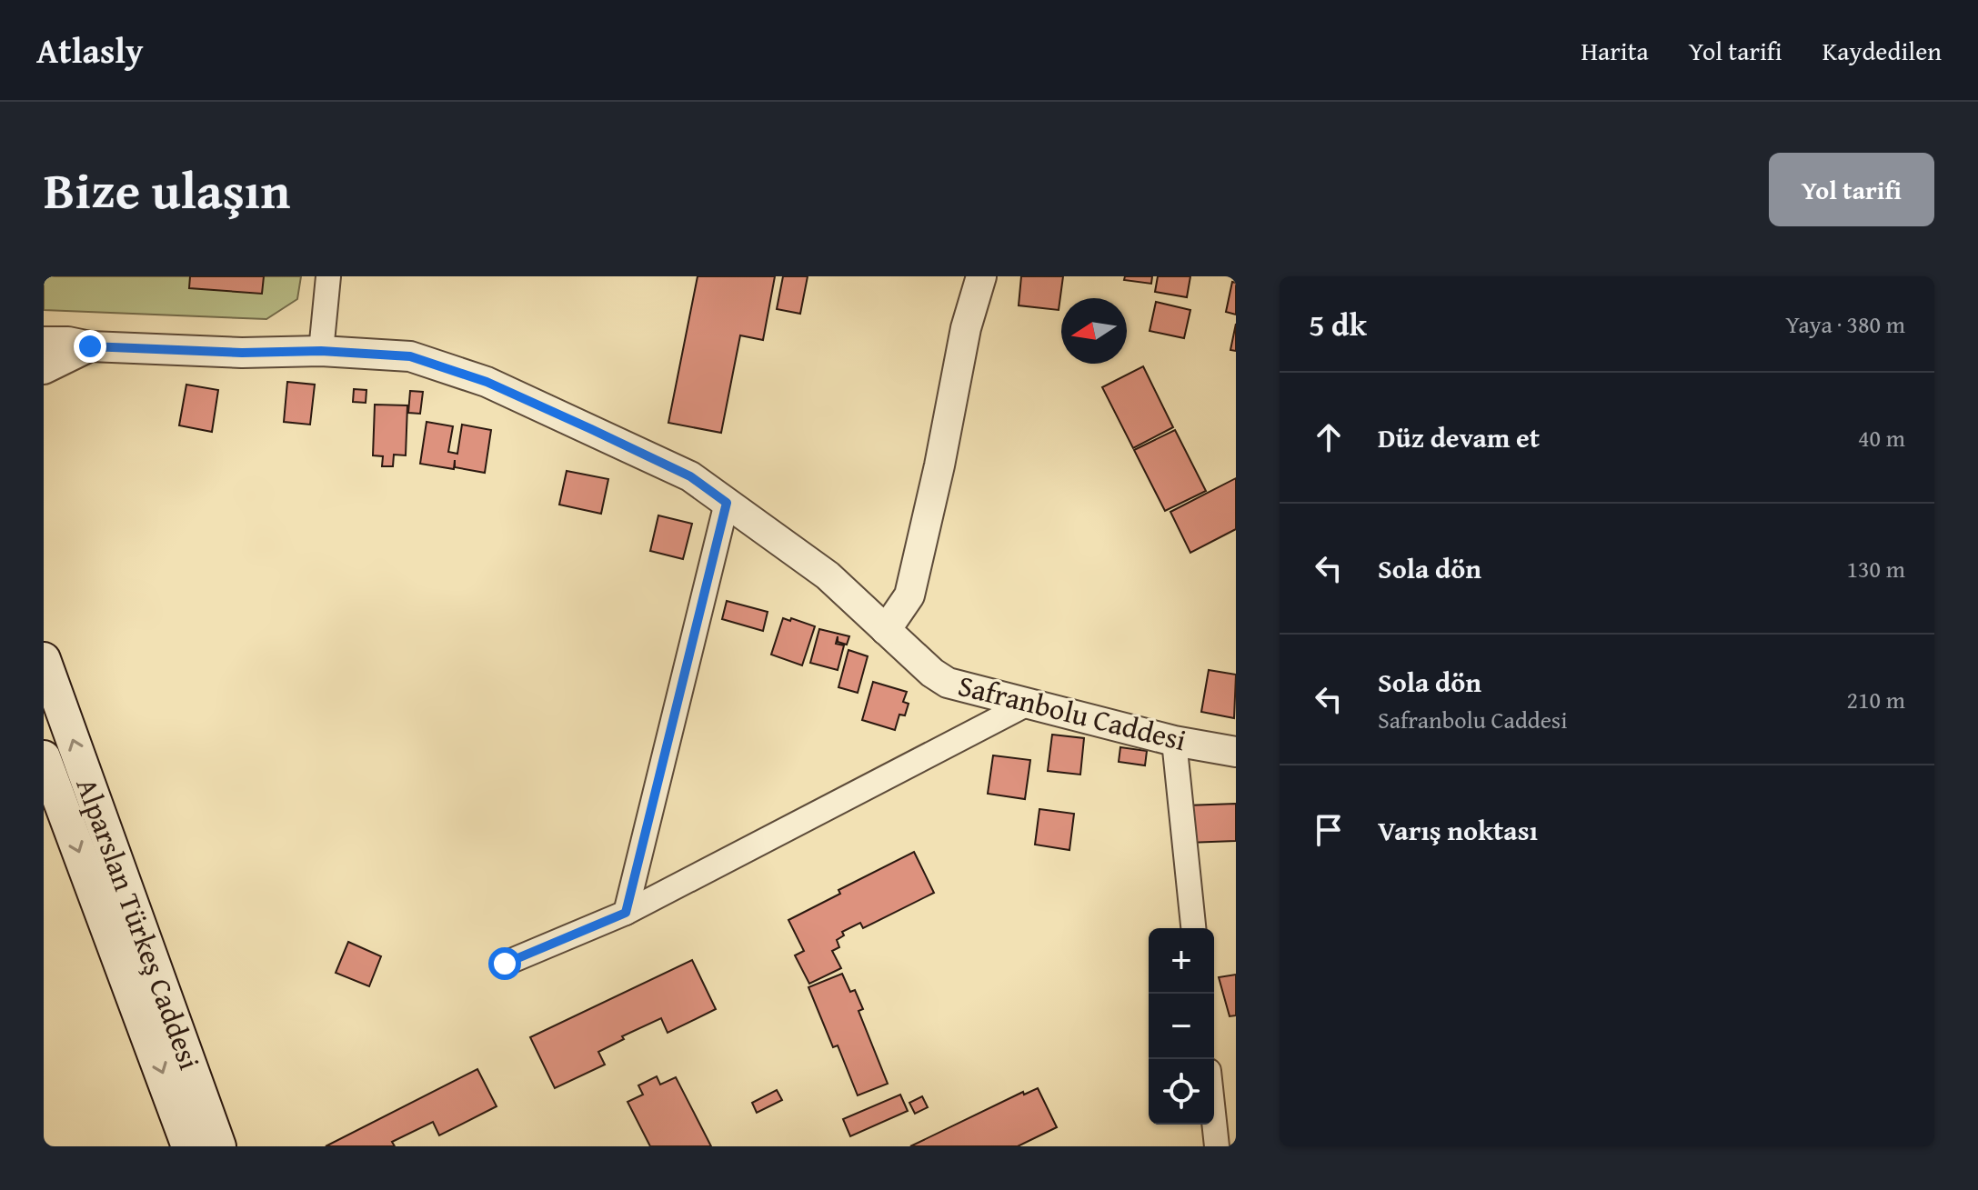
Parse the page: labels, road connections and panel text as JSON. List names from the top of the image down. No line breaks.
{"streets":{"main road":["Alparslan Türkeş Caddesi"],"street":["Safranbolu Caddesi"]},"north":"left","page":{"header":"Atlasly","nav":["Harita","Yol tarifi","Kaydedilen"],"title":"Bize ulaşın","buttons":"Yol tarifi","heading":["5 dk","Yaya · 380 m"],"list":[["Düz devam et","40 m"],["Sola dön","130 m"],["Sola dön","Safranbolu Caddesi","210 m"],"Varış noktası"],"map_buttons":["+","−"]}}
